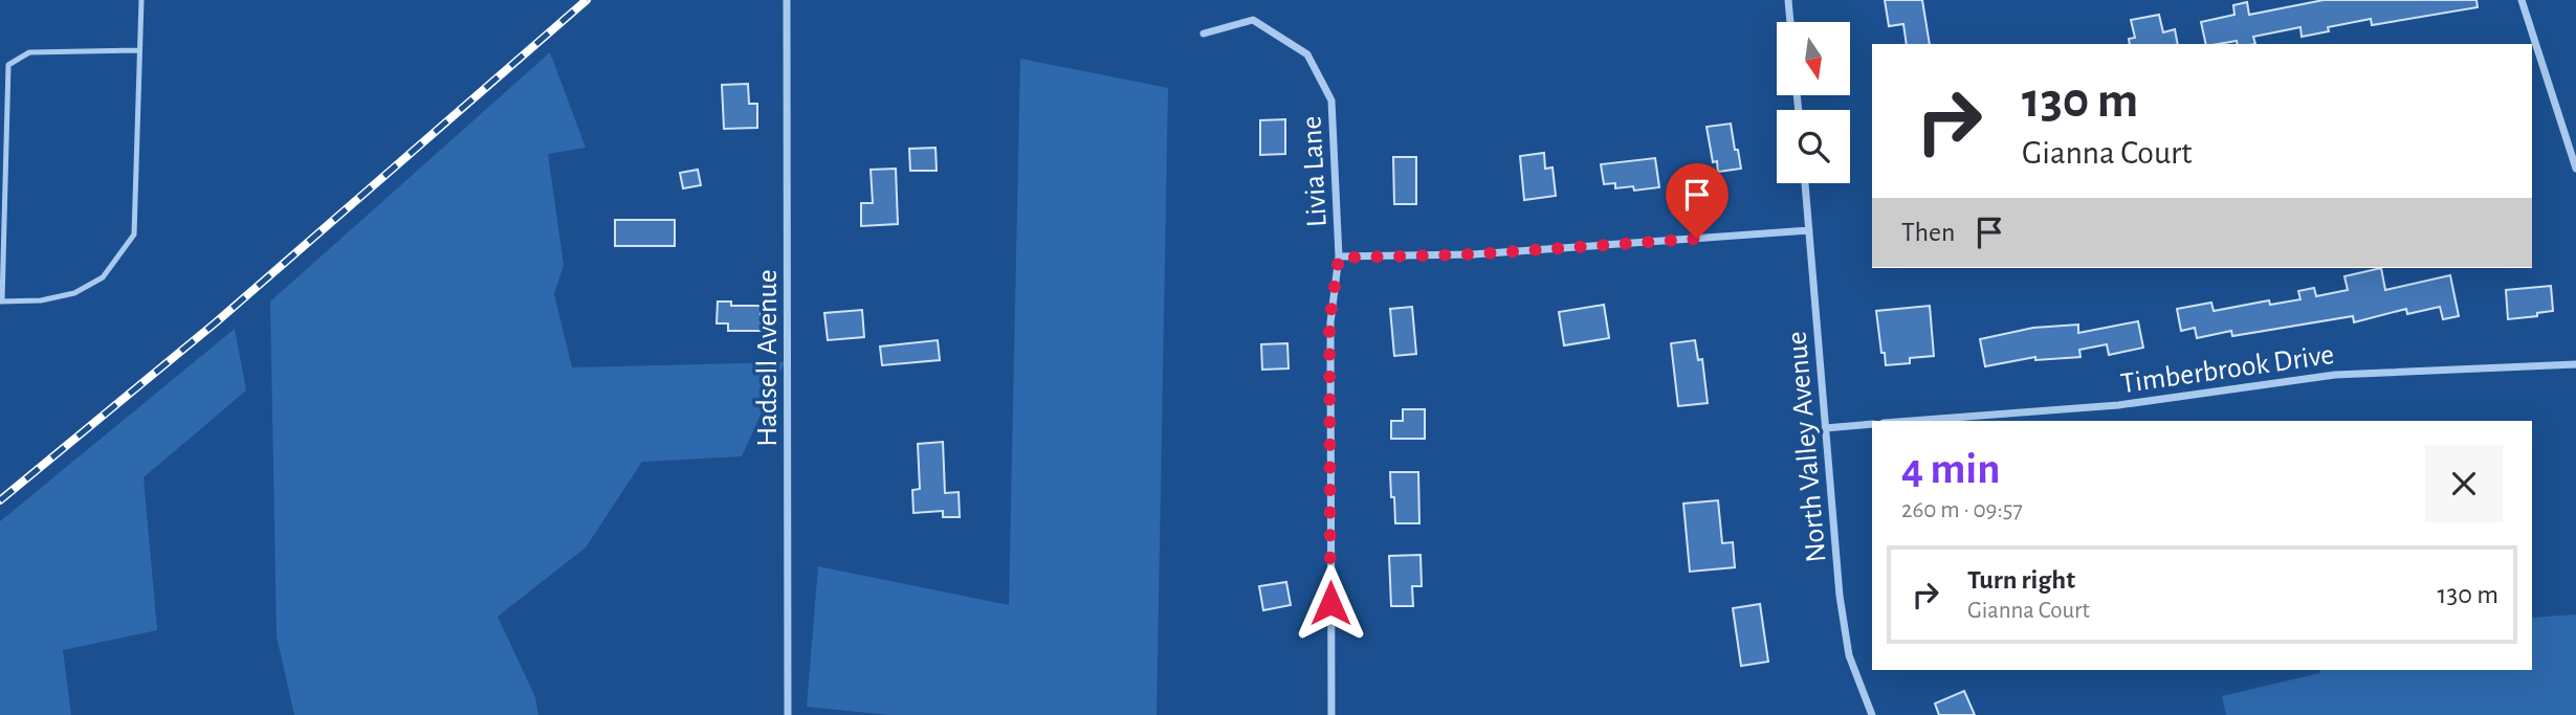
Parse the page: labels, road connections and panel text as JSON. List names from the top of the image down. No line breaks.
{"streets":{"street":["Livia Lane","Hadsell Avenue","Timberbrook Drive","North Valley Avenue"]},"north":"bottom","page":{"turn":["130 m","Gianna Court"],"then":"Then","heading":["4 min","260 m · 09:57"],"list":[{"name":"Turn right","note":"Gianna Court","value":"130 m"}]}}
